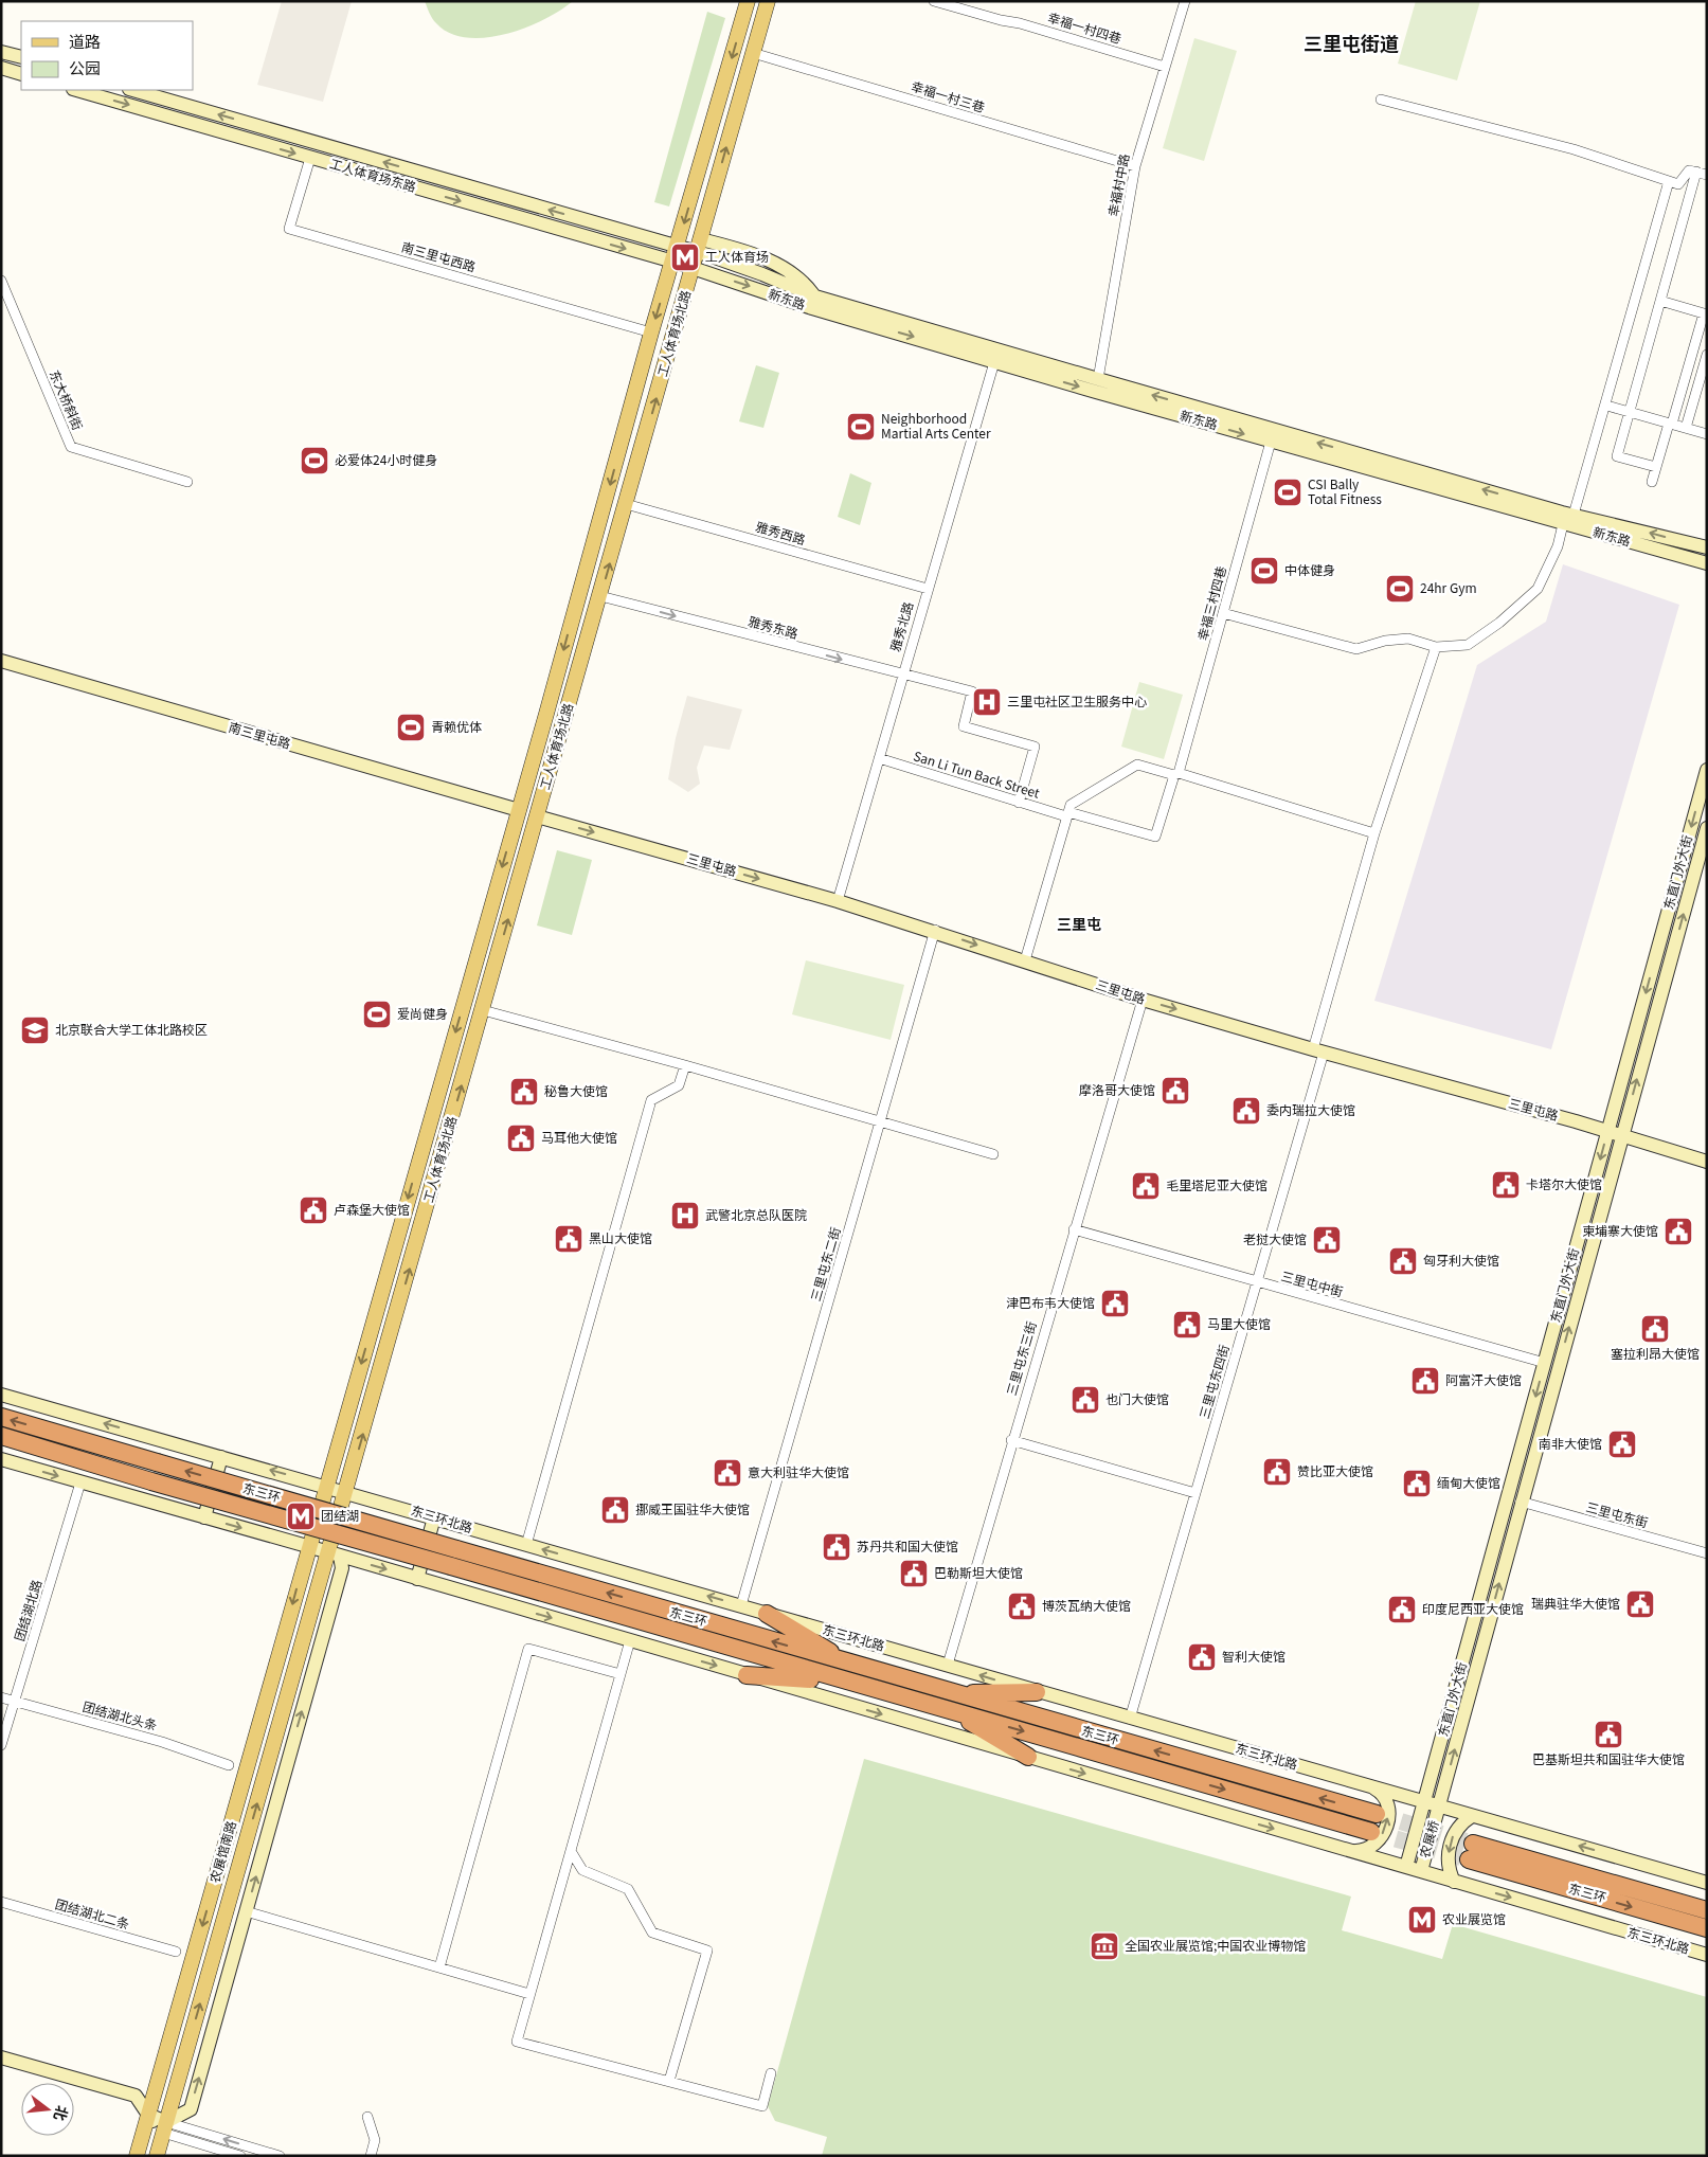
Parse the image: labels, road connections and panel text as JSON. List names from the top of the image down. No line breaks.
{"streets":{"highway":["东三环"],"main road":["工人体育场北路","农展馆南路"],"street":["幸福一村四巷","幸福一村三巷","工人体育场东路","幸福村中路","南三里屯西路","新东路","东大桥斜街","雅秀西路","幸福三村四巷","雅秀北路","雅秀东路","南三里屯路","San Li Tun Back Street","三里屯路","东直门外大街","三里屯东二街","三里屯中街","三里屯东三街","三里屯东四街","三里屯东街","东三环北路","团结湖北路","团结湖北头条","农展桥","团结湖北二条"]},"crossings":[["幸福一村四巷","幸福村中路"],["幸福一村三巷","幸福村中路"],["幸福一村三巷","工人体育场北路"],["工人体育场东路","南三里屯西路"],["工人体育场东路","新东路"],["工人体育场东路","工人体育场北路"],["幸福村中路","新东路"],["南三里屯西路","工人体育场北路"],["新东路","工人体育场北路"],["新东路","幸福三村四巷"],["新东路","雅秀北路"],["工人体育场北路","雅秀西路"],["工人体育场北路","雅秀东路"],["工人体育场北路","南三里屯路"],["工人体育场北路","三里屯路"],["工人体育场北路","东三环北路"],["工人体育场北路","农展馆南路"],["雅秀西路","雅秀北路"],["幸福三村四巷","San Li Tun Back Street"],["雅秀北路","雅秀东路"],["雅秀北路","San Li Tun Back Street"],["雅秀北路","三里屯路"],["雅秀东路","San Li Tun Back Street"],["三里屯路","东直门外大街"],["三里屯路","三里屯东二街"],["三里屯路","三里屯东三街"],["三里屯路","三里屯东四街"],["东直门外大街","三里屯中街"],["东直门外大街","三里屯东街"],["东直门外大街","东三环北路"],["东直门外大街","农展桥"],["三里屯东二街","东三环北路"],["三里屯中街","三里屯东三街"],["三里屯中街","三里屯东四街"],["三里屯东三街","东三环北路"],["三里屯东四街","东三环北路"],["东三环北路","农展桥"],["东三环北路","农展馆南路"],["团结湖北路","团结湖北头条"]],"one_way":["雅秀东路","三里屯路"],"districts":["三里屯街道","三里屯"],"places":{"metro station":["工人体育场","团结湖","农业展览馆"],"sports":["Neighborhood Martial Arts Center","必爱体24小时健身","CSI Bally Total Fitness","中体健身","24hr Gym","青赖优体","爱尚健身"],"hospital":["三里屯社区卫生服务中心","武警北京总队医院"],"school or university":["北京联合大学工体北路校区"],"public building":["摩洛哥大使馆","秘鲁大使馆","委内瑞拉大使馆","马耳他大使馆","卡塔尔大使馆","毛里塔尼亚大使馆","卢森堡大使馆","柬埔寨大使馆","黑山大使馆","老挝大使馆","匈牙利大使馆","津巴布韦大使馆","马里大使馆","塞拉利昂大使馆","阿富汗大使馆","也门大使馆","南非大使馆","赞比亚大使馆","意大利驻华大使馆","缅甸大使馆","挪威王国驻华大使馆","苏丹共和国大使馆","巴勒斯坦大使馆","瑞典驻华大使馆","博茨瓦纳大使馆","印度尼西亚大使馆","智利大使馆","巴基斯坦共和国驻华大使馆"],"museum":["全国农业展览馆;中国农业博物馆"]},"legend":["道路","公园"],"north":"right"}
